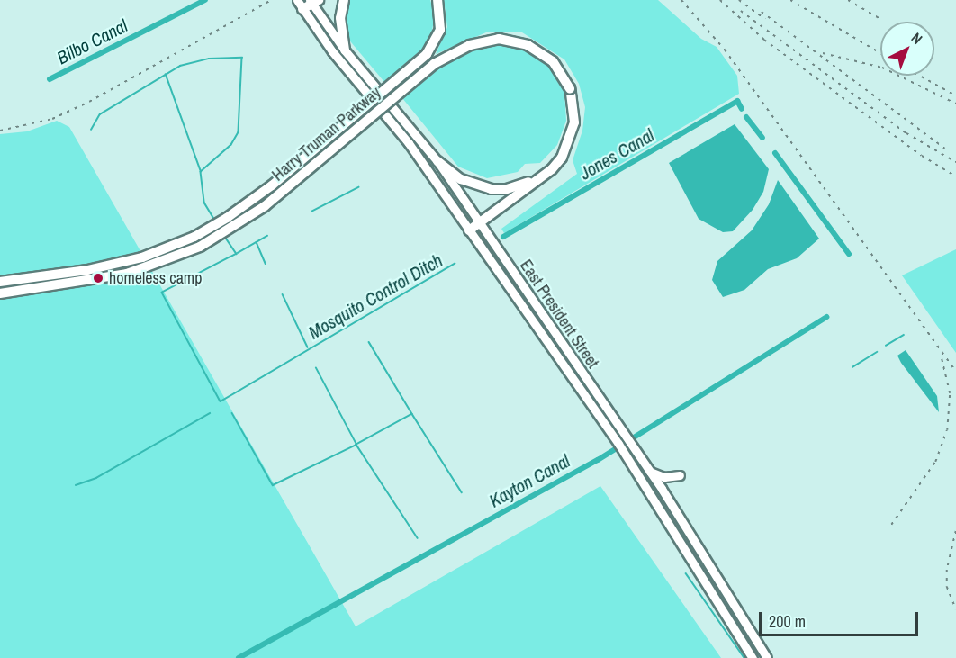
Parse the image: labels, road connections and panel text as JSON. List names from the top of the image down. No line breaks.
{"streets":{"highway":["Harry Truman Parkway"],"main road":["East President Street"]},"water":["Bilbo Canal","Jones Canal","Mosquito Control Ditch","Kayton Canal"],"places":["homeless camp"],"scale_bar":"200 m","north":"top right"}
